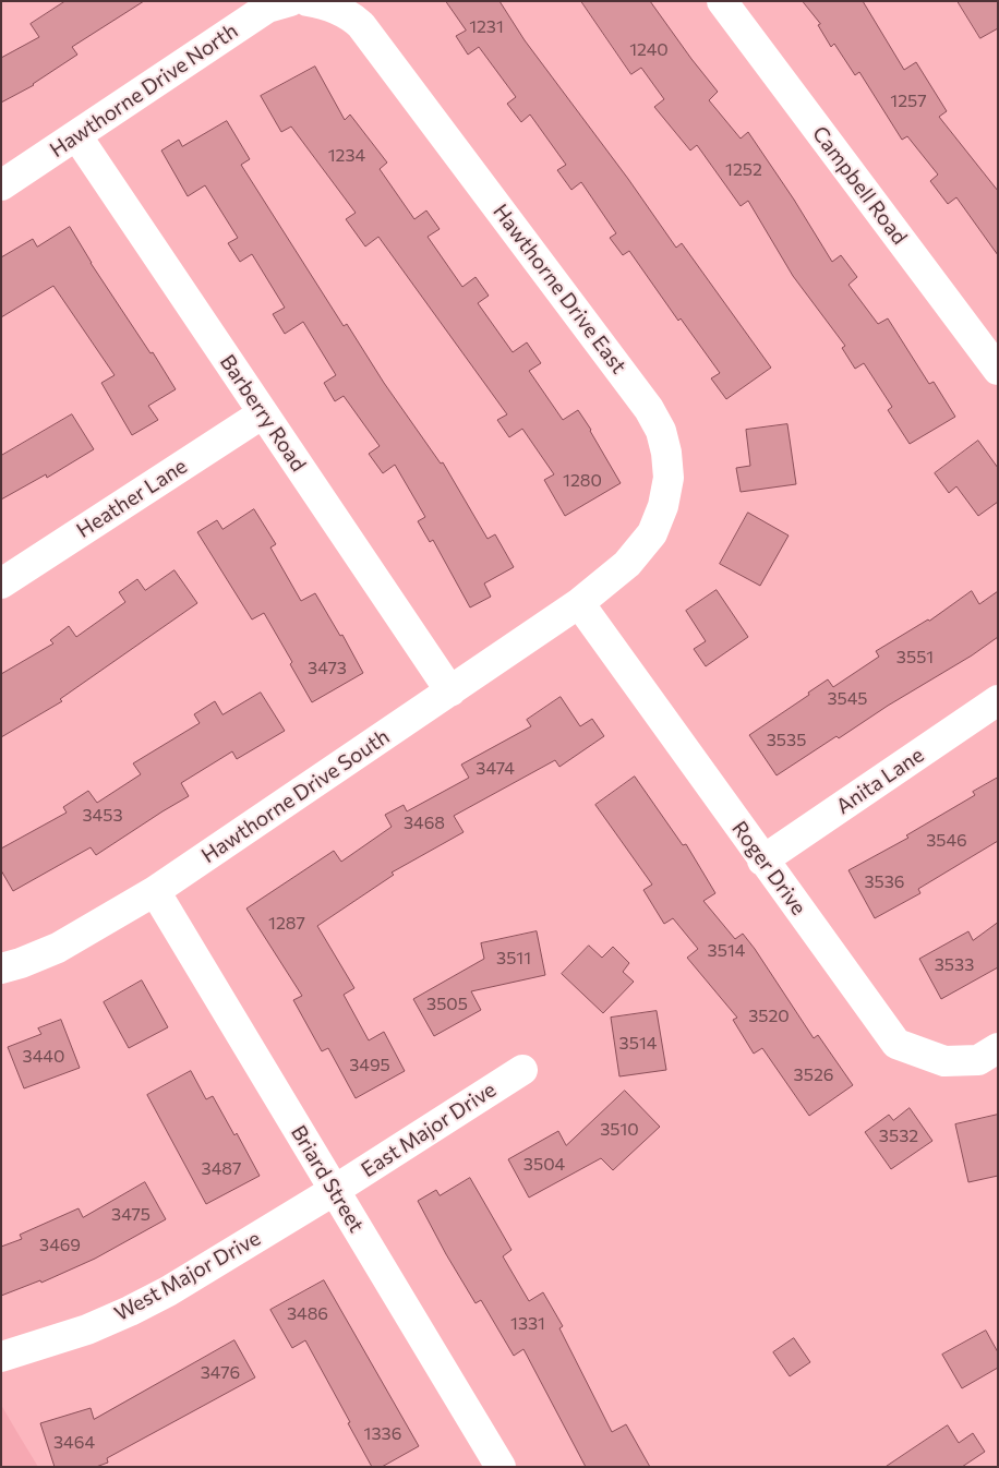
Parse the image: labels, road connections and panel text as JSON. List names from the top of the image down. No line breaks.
{"streets":{"street":["Hawthorne Drive North","Campbell Road","Hawthorne Drive East","Barberry Road","Heather Lane","Anita Lane","Hawthorne Drive South","Roger Drive","East Major Drive","Briard Street","West Major Drive"]},"crossings":[["Hawthorne Drive North","Hawthorne Drive East"],["Hawthorne Drive North","Barberry Road"],["Hawthorne Drive East","Hawthorne Drive South"],["Hawthorne Drive East","Roger Drive"],["Barberry Road","Heather Lane"],["Barberry Road","Hawthorne Drive South"],["Anita Lane","Roger Drive"],["Hawthorne Drive South","Roger Drive"],["Hawthorne Drive South","Briard Street"],["East Major Drive","Briard Street"],["East Major Drive","West Major Drive"],["Briard Street","West Major Drive"]],"house_numbers":["1231","1240","1257","1234","1252","1280","3551","3473","3545","3535","3474","3453","3468","3546","3536","1287","3514","3511","3533","3505","3520","3514","3440","3495","3526","3510","3532","3504","3487","3475","3469","3486","1331","3476","1336","3464"]}
